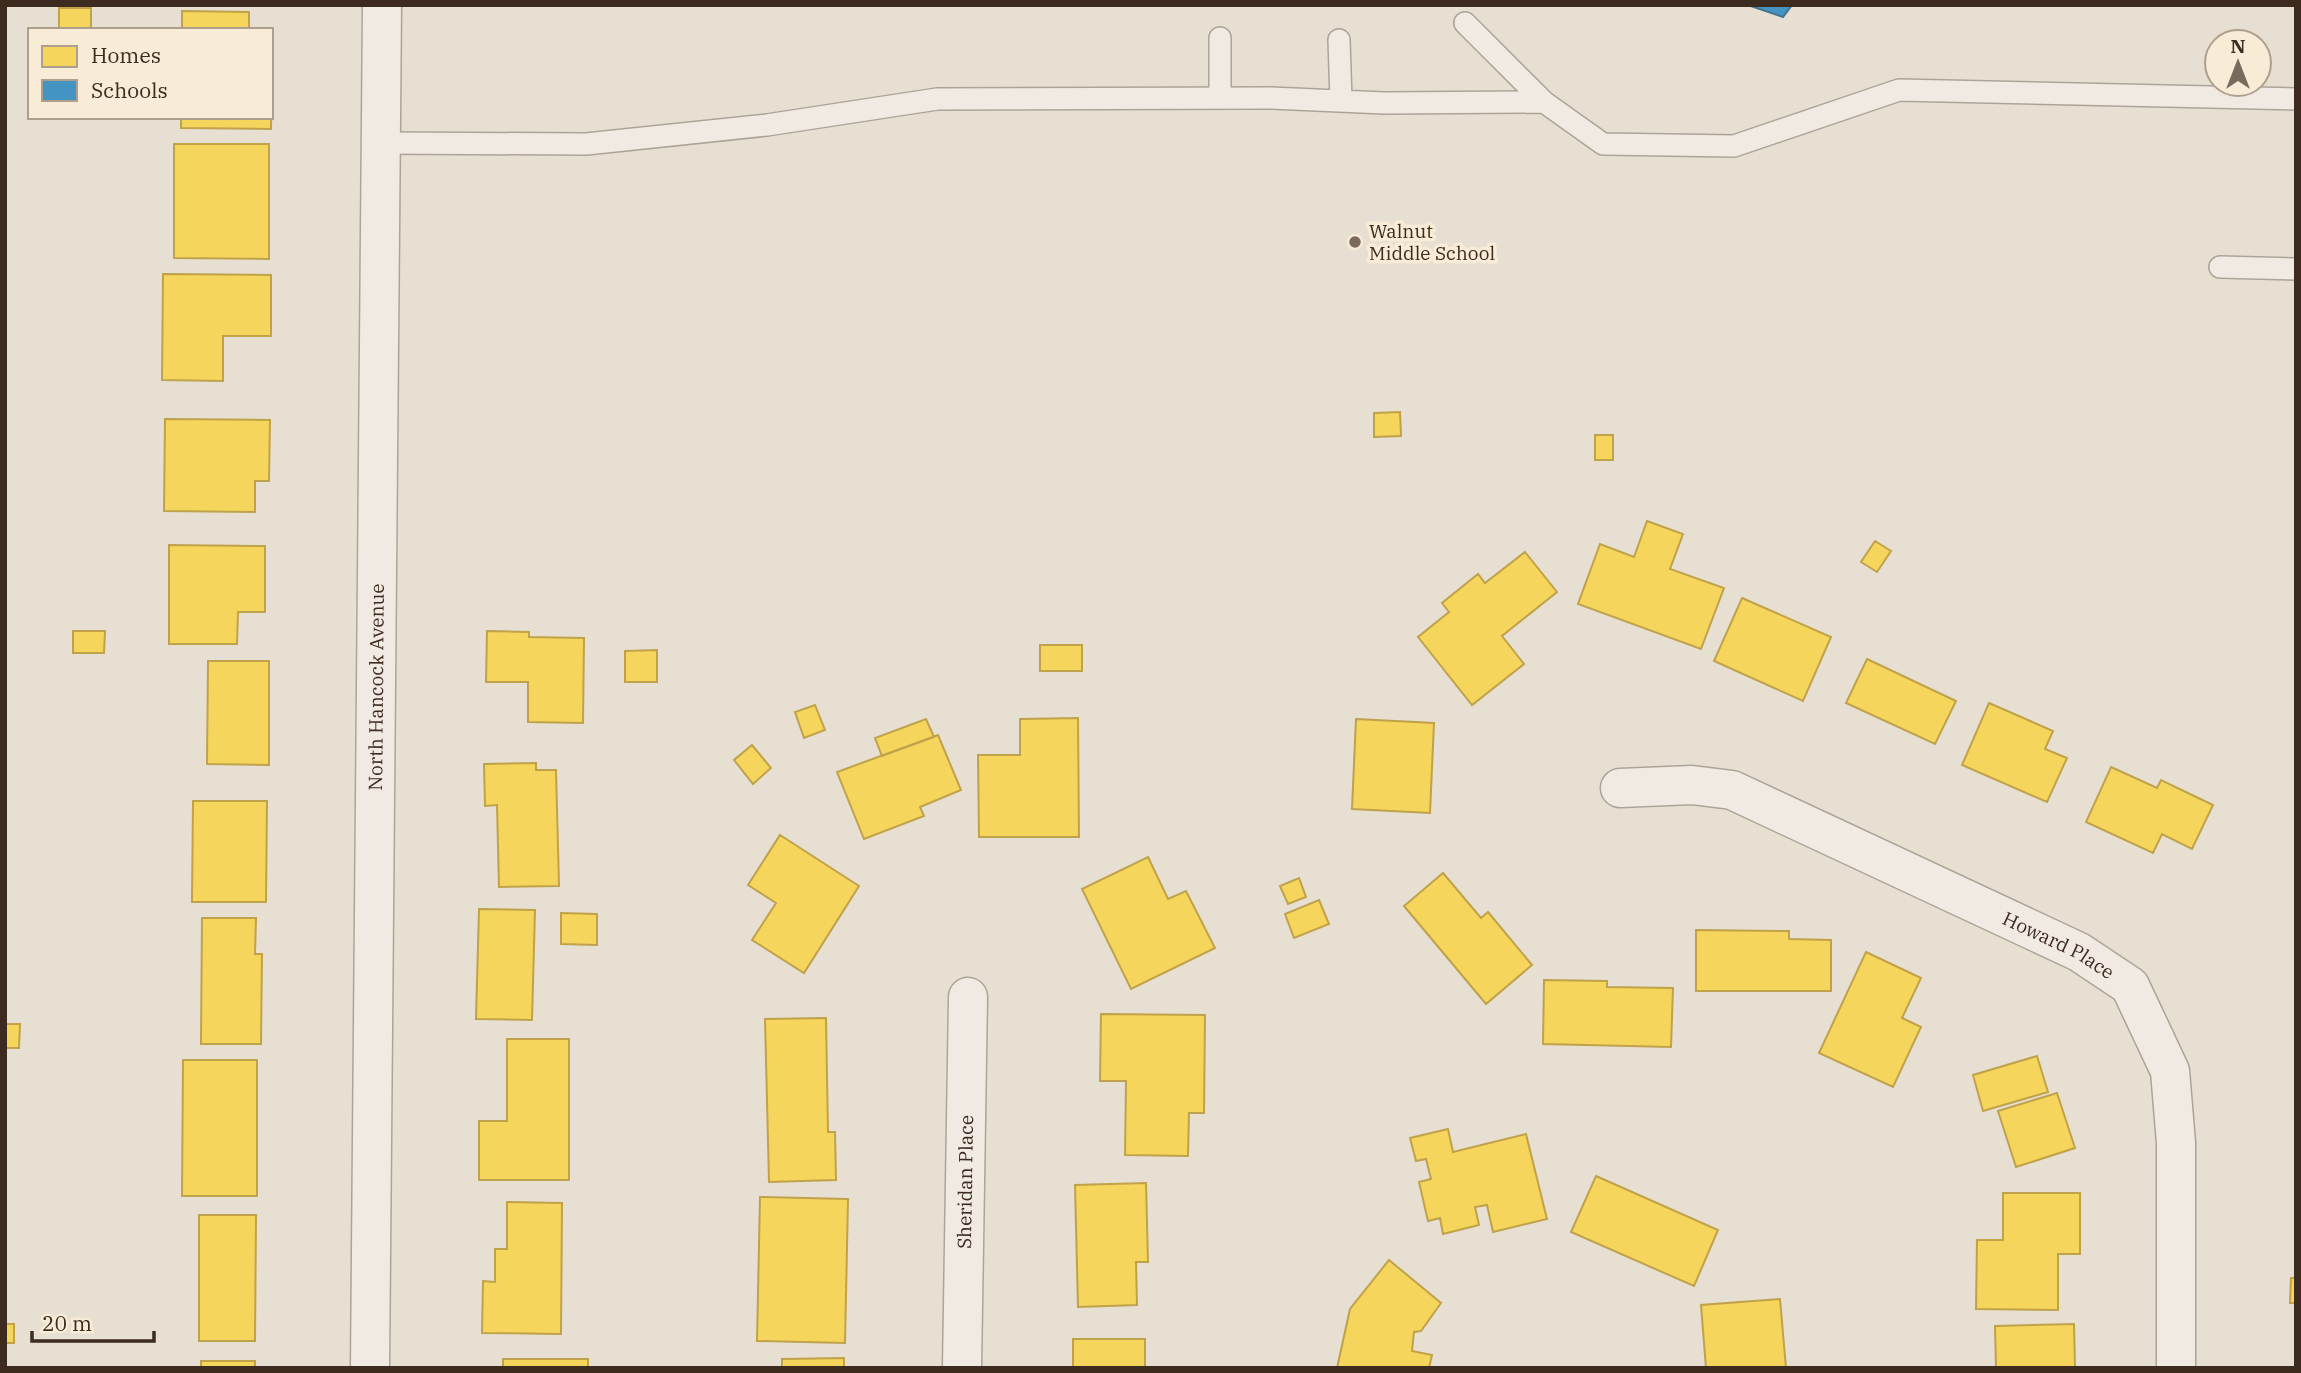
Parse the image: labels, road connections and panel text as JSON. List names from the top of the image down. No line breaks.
{"streets":{"street":["North Hancock Avenue","Howard Place","Sheridan Place"]},"places":["Walnut Middle School"],"legend":["Homes","Schools"],"scale_bar":"20 m","north":"top"}
